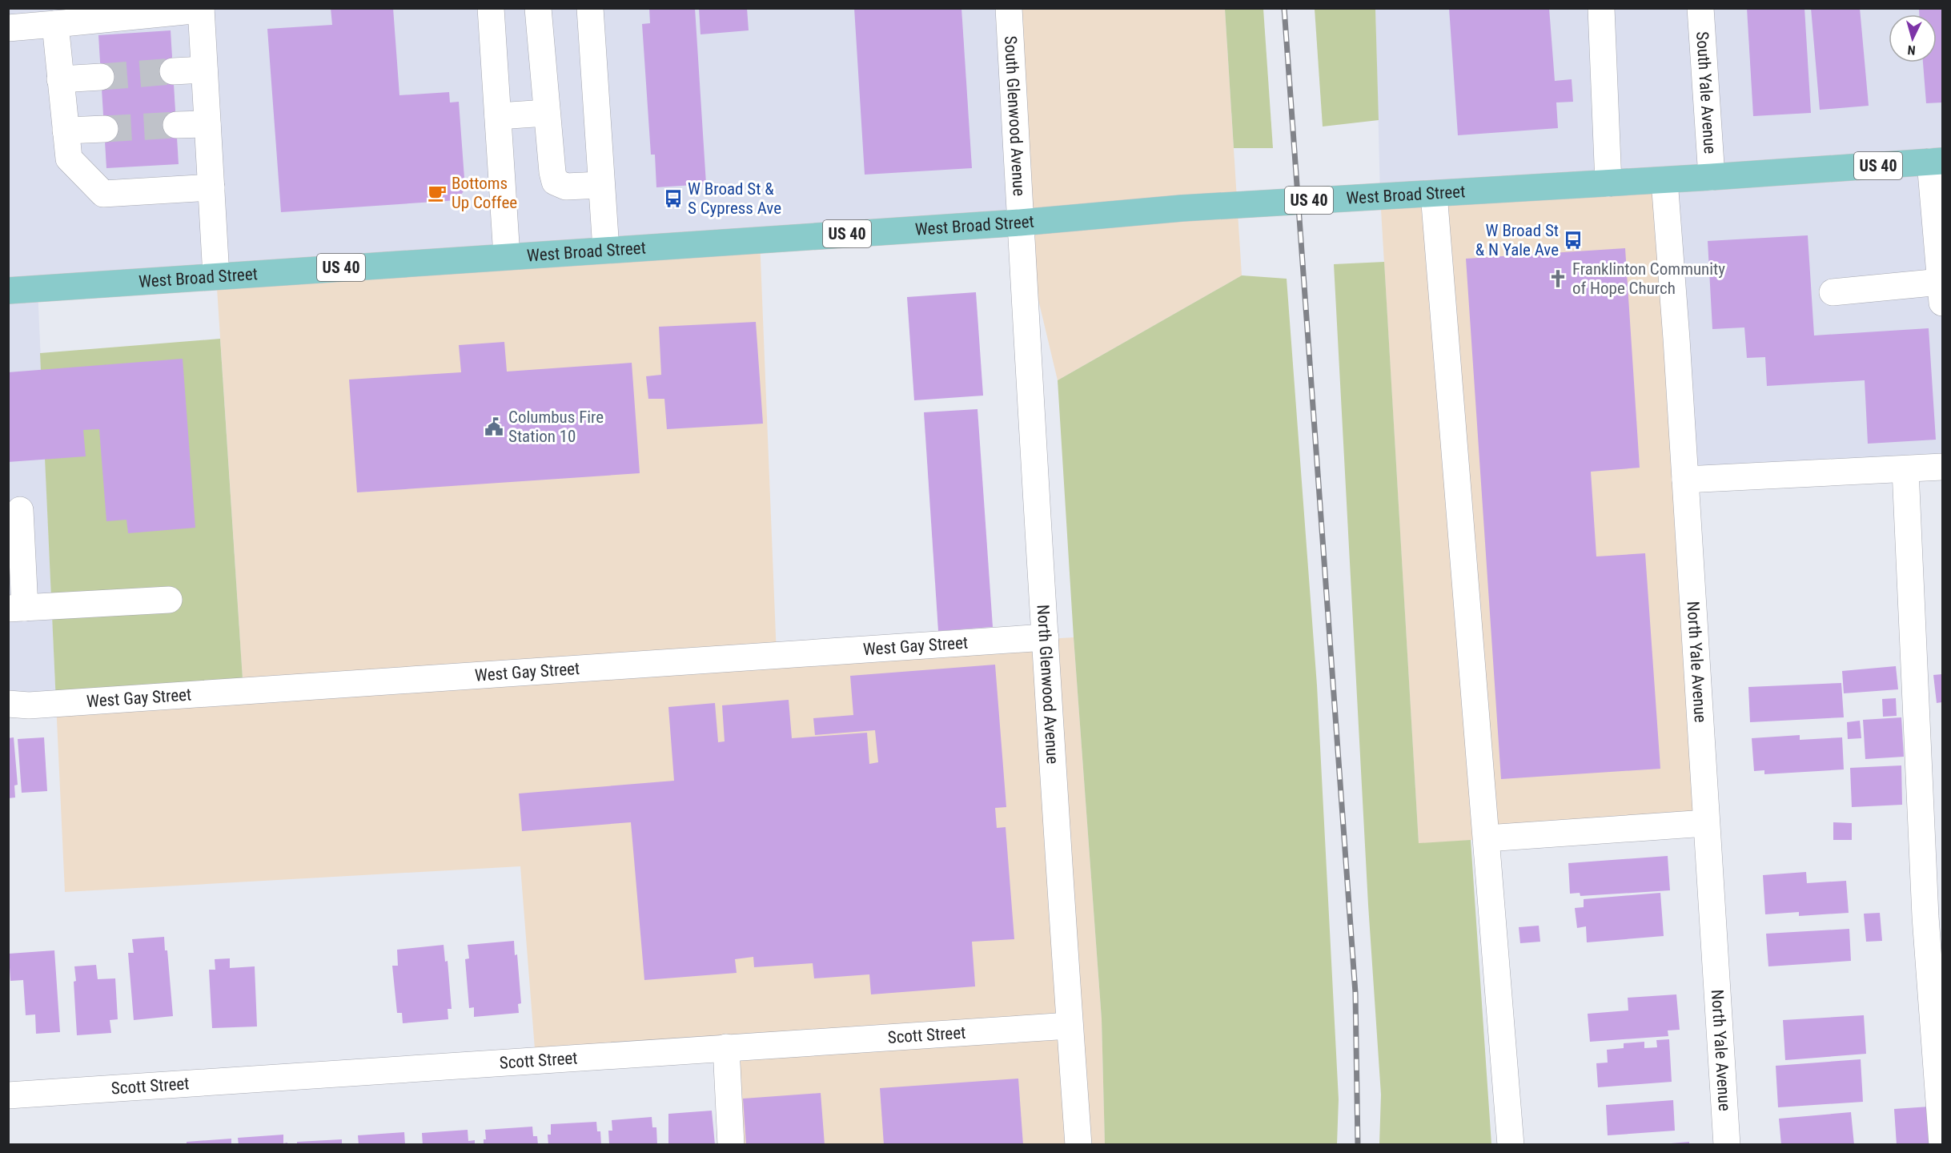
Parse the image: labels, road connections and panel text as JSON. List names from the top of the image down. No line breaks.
{"streets":{"main road":["US 40","West Broad Street"],"street":["South Yale Avenue","South Glenwood Avenue","West Gay Street","North Yale Avenue","North Glenwood Avenue","Scott Street"]},"crossings":[["South Yale Avenue","West Broad Street"],["South Glenwood Avenue","West Broad Street"],["South Glenwood Avenue","North Glenwood Avenue"],["West Broad Street","North Yale Avenue"],["West Broad Street","North Glenwood Avenue"],["West Gay Street","North Glenwood Avenue"],["North Glenwood Avenue","Scott Street"]],"places":{"cafe":["Bottoms Up Coffee"],"bus stop":["W Broad St & S Cypress Ave","W Broad St & N Yale Ave"],"church":["Franklinton Community of Hope Church"],"public building":["Columbus Fire Station 10"]},"north":"bottom"}
